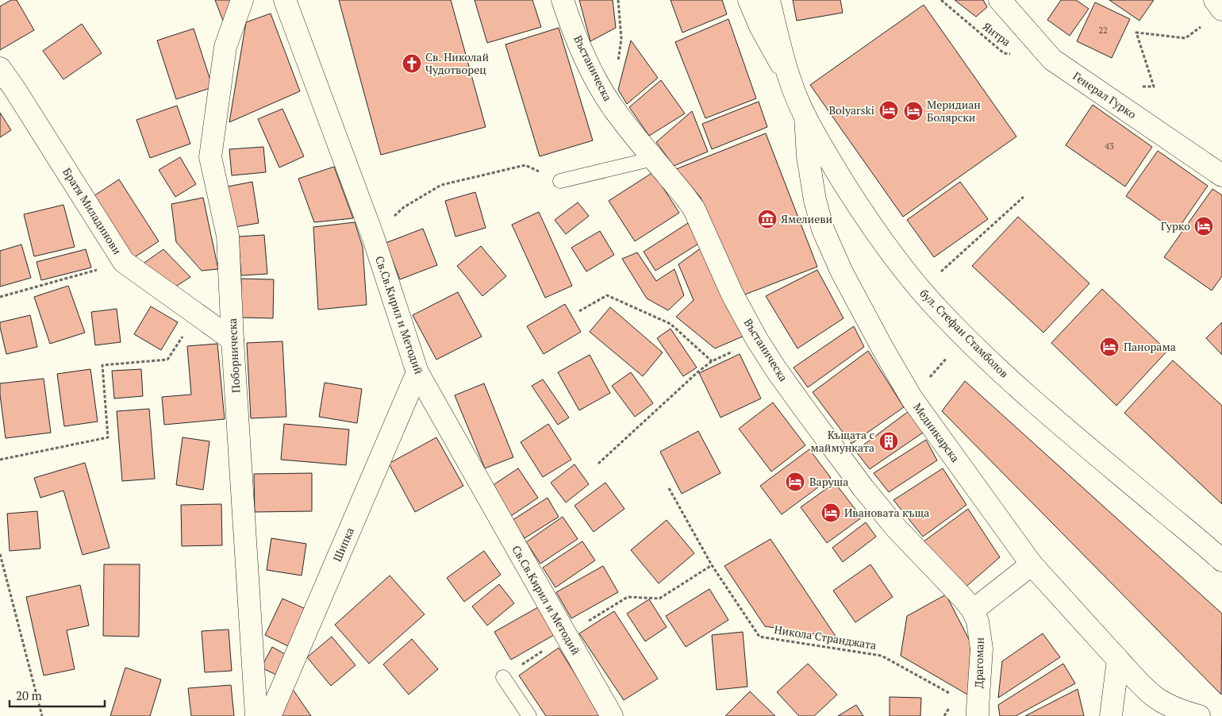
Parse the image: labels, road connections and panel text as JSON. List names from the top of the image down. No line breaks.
{"streets":{"street":["Въстаническа","Генерал Гурко","Братя Миладинови","Св.Св.Кирил и Методий","бул. Стефан Стамболов","Поборническа","Медникарска","Шипка","Драгоман"],"path":["Янтра","Никола Странджата"]},"crossings":[["Янтра","Генерал Гурко"],["Въстаническа","Драгоман"],["Братя Миладинови","Поборническа"],["Св.Св.Кирил и Методий","Шипка"],["бул. Стефан Стамболов","Медникарска"],["Никола Странджата","Драгоман"]],"places":{"church":["Св. Николай Чудотворец"],"hotel":["Bolyarski","Меридиан Болярски","Гурко","Панорама","Варуша","Ивановата къща"],"museum":["Ямелиеви"],"building":["Къщата с маймунката"]},"house_numbers":["22","43"],"scale_bar":"20 m"}
